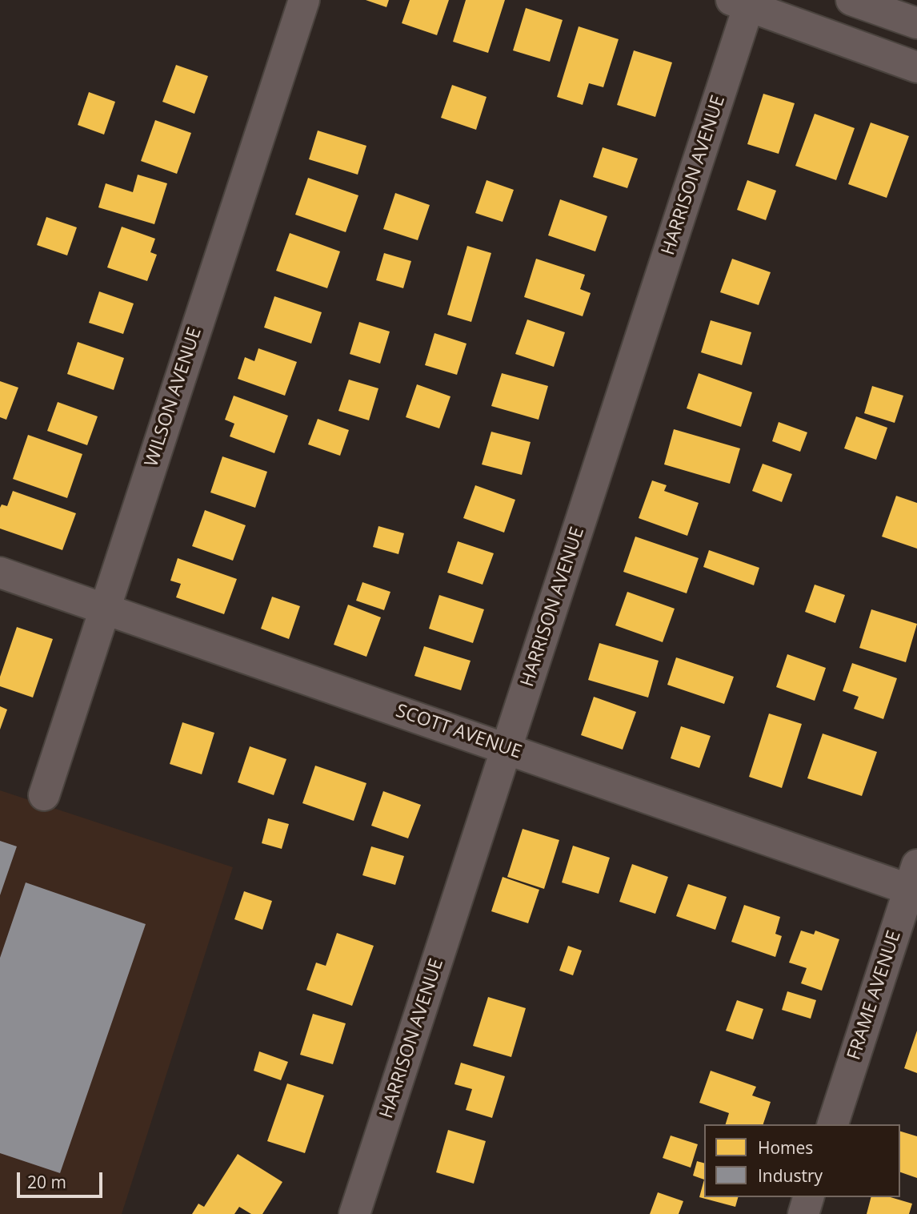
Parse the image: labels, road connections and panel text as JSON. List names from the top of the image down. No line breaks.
{"streets":{"street":["HARRISON AVENUE","WILSON AVENUE","SCOTT AVENUE","FRAME AVENUE"]},"crossings":[["HARRISON AVENUE","SCOTT AVENUE"],["WILSON AVENUE","SCOTT AVENUE"],["SCOTT AVENUE","FRAME AVENUE"]],"legend":["Homes","Industry"],"scale_bar":"20 m"}
